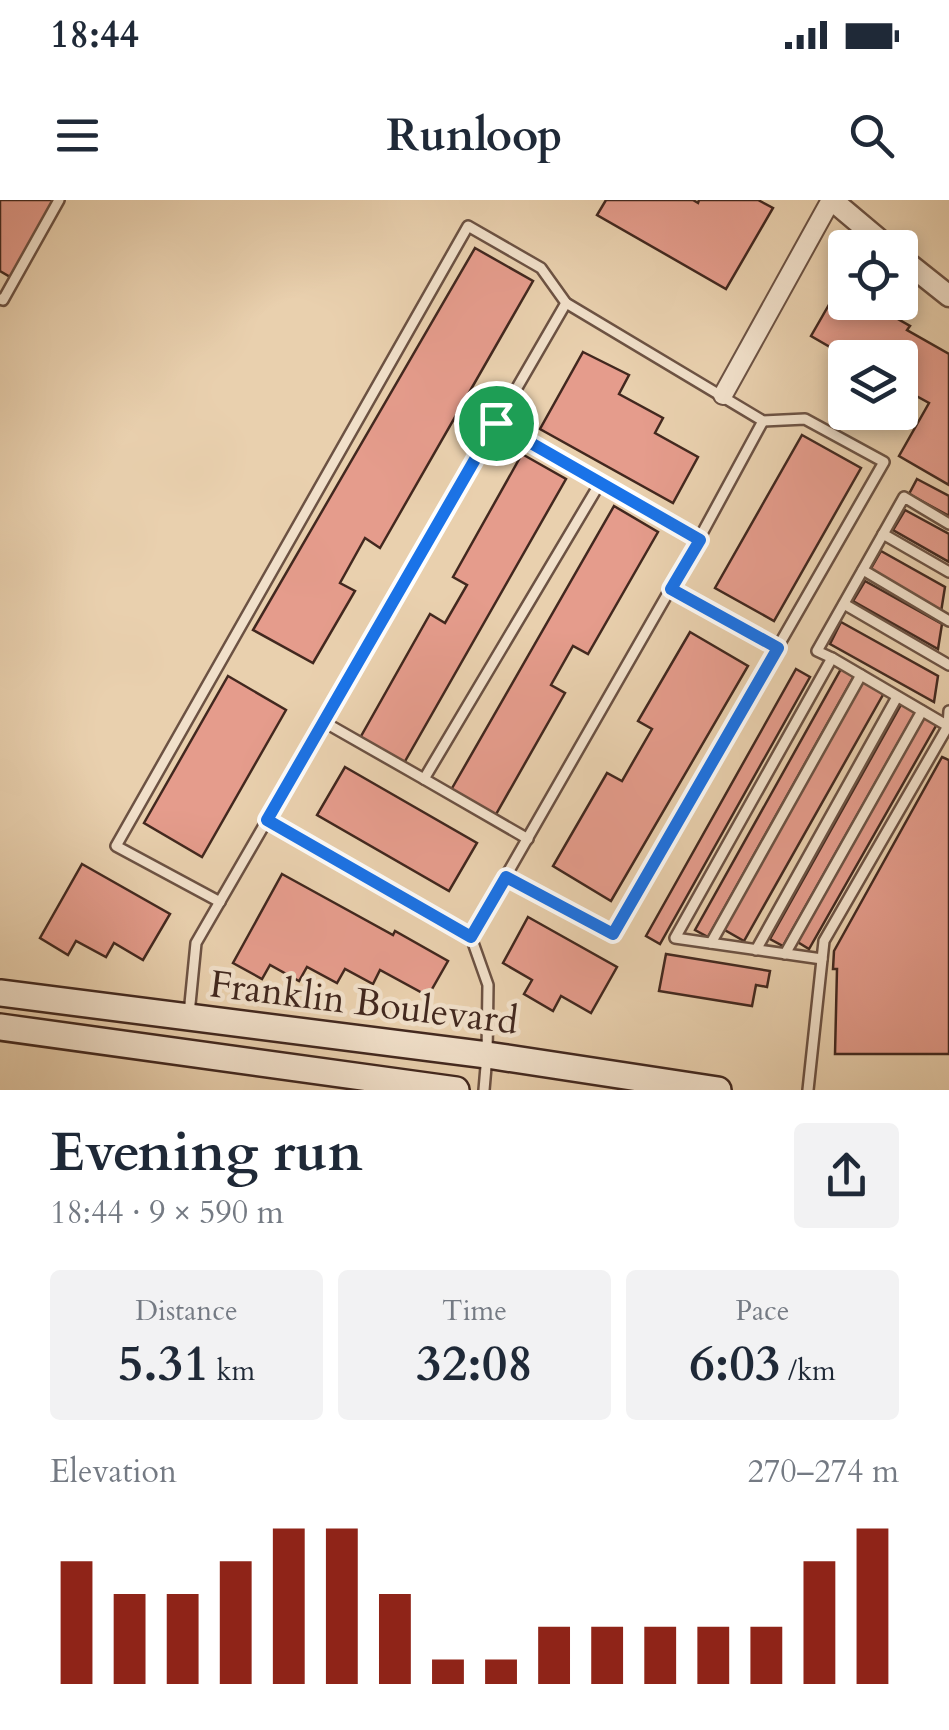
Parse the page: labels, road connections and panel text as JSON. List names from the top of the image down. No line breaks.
{"streets":{"main road":["Franklin Boulevard"]},"page":{"status":"18:44","header":"Runloop","heading":["Evening run","18:44 · 9 × 590 m"],"stats":[["Distance","5.31 km"],["Time","32:08"],["Pace","6:03 /km"]],"chart":["Elevation","270–274 m"]}}
